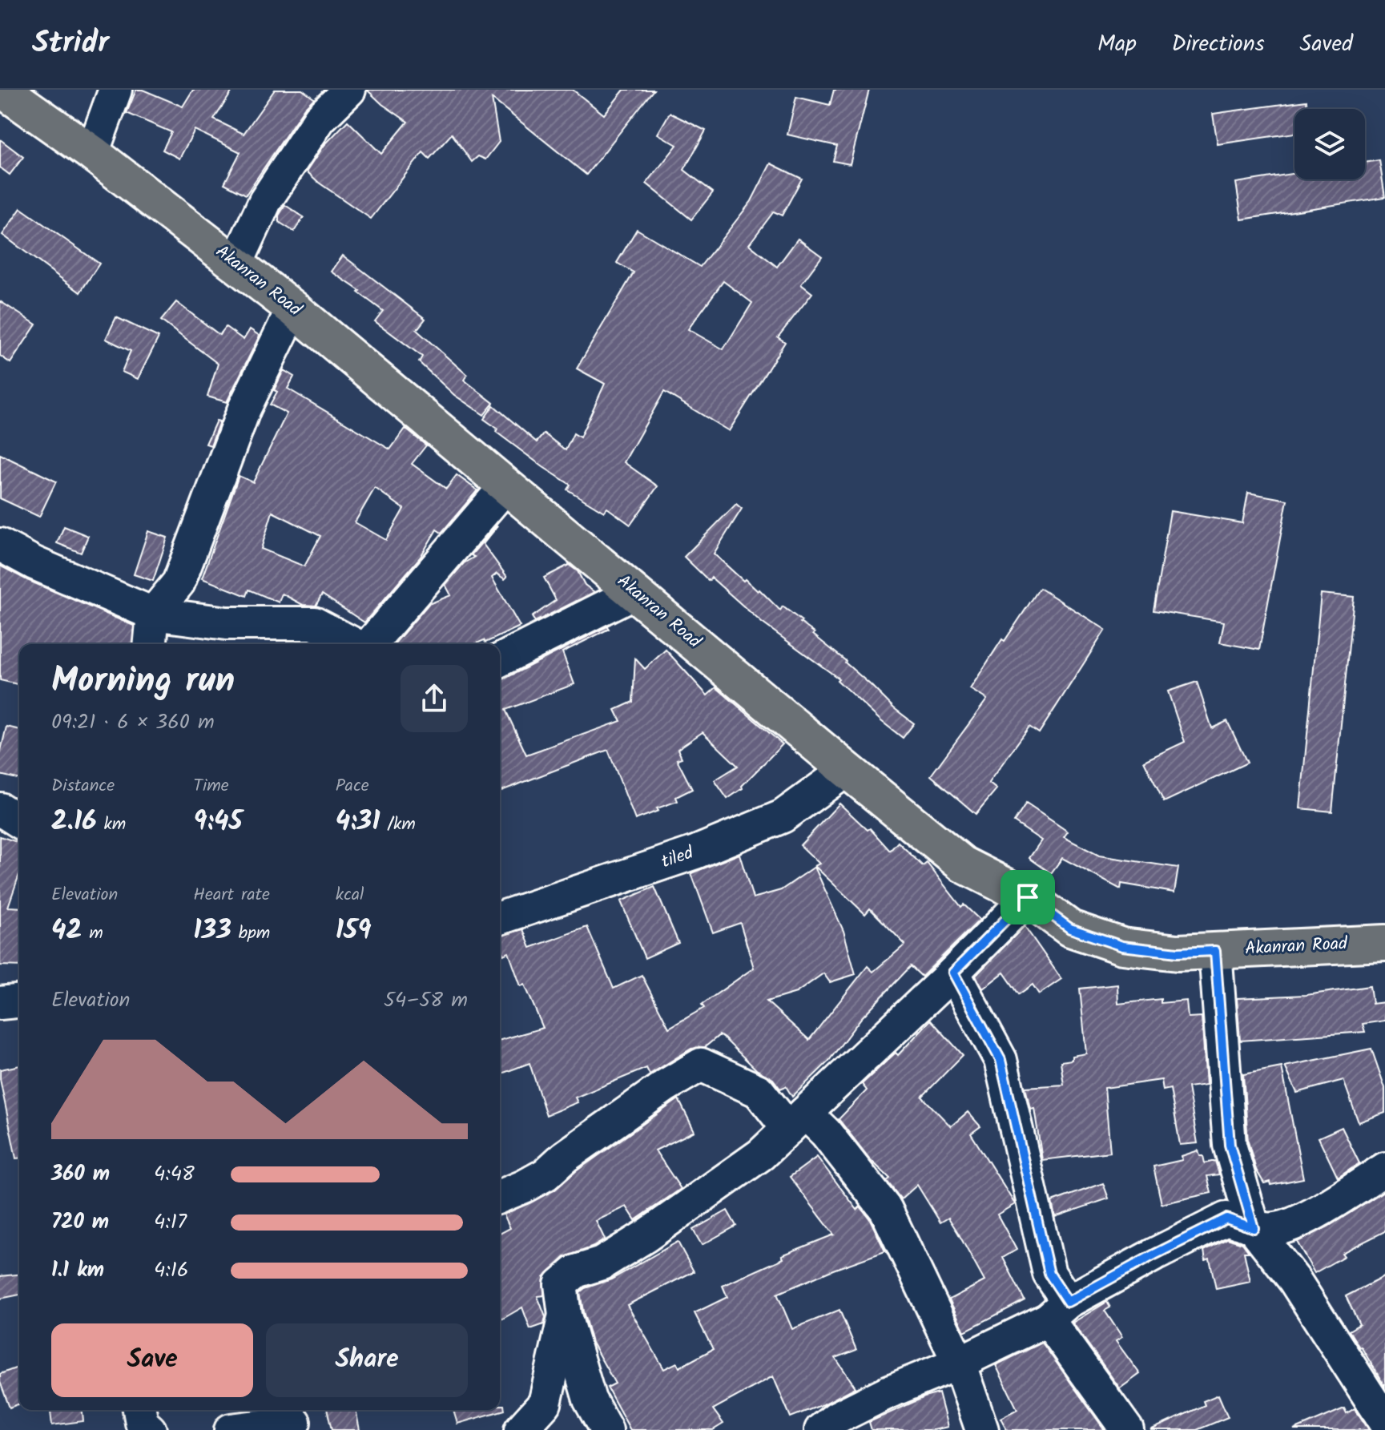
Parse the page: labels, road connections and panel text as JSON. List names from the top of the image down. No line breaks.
{"streets":{"main road":["Akanran Road"],"street":["tiled"]},"crossings":[["Akanran Road","tiled"]],"page":{"header":"Stridr","nav":["Map","Directions","Saved"],"heading":["Morning run","09:21 · 6 × 360 m"],"stats":[["Distance","2.16 km"],["Time","9:45"],["Pace","4:31 /km"],["Elevation","42 m"],["Heart rate","133 bpm"],["kcal","159"]],"chart":["Elevation","54–58 m"],"list":[{"name":"360 m","note":"4:48"},{"name":"720 m","note":"4:17"},{"name":"1.1 km","note":"4:16"}],"buttons":["Save","Share"]}}
